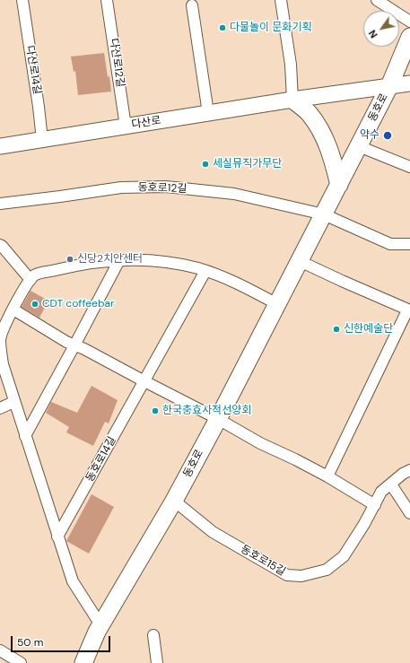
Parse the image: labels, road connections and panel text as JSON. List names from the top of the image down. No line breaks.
{"streets":{"main road":["동호로","다산로"],"street":["다산로12길","다산로14길","동호로12길","동호로14길","동호로15길"]},"crossings":[["다산로12길","다산로"],["다산로14길","다산로"],["동호로","다산로"],["동호로","동호로12길"],["동호로","동호로15길"]],"places":["다물놀이 문화기획","약수","세실뮤직가무단","신당2치안센터","CDT coffeebar","신한예술단","한국충효사적선양회"],"scale_bar":"50 m","north":"bottom left"}
